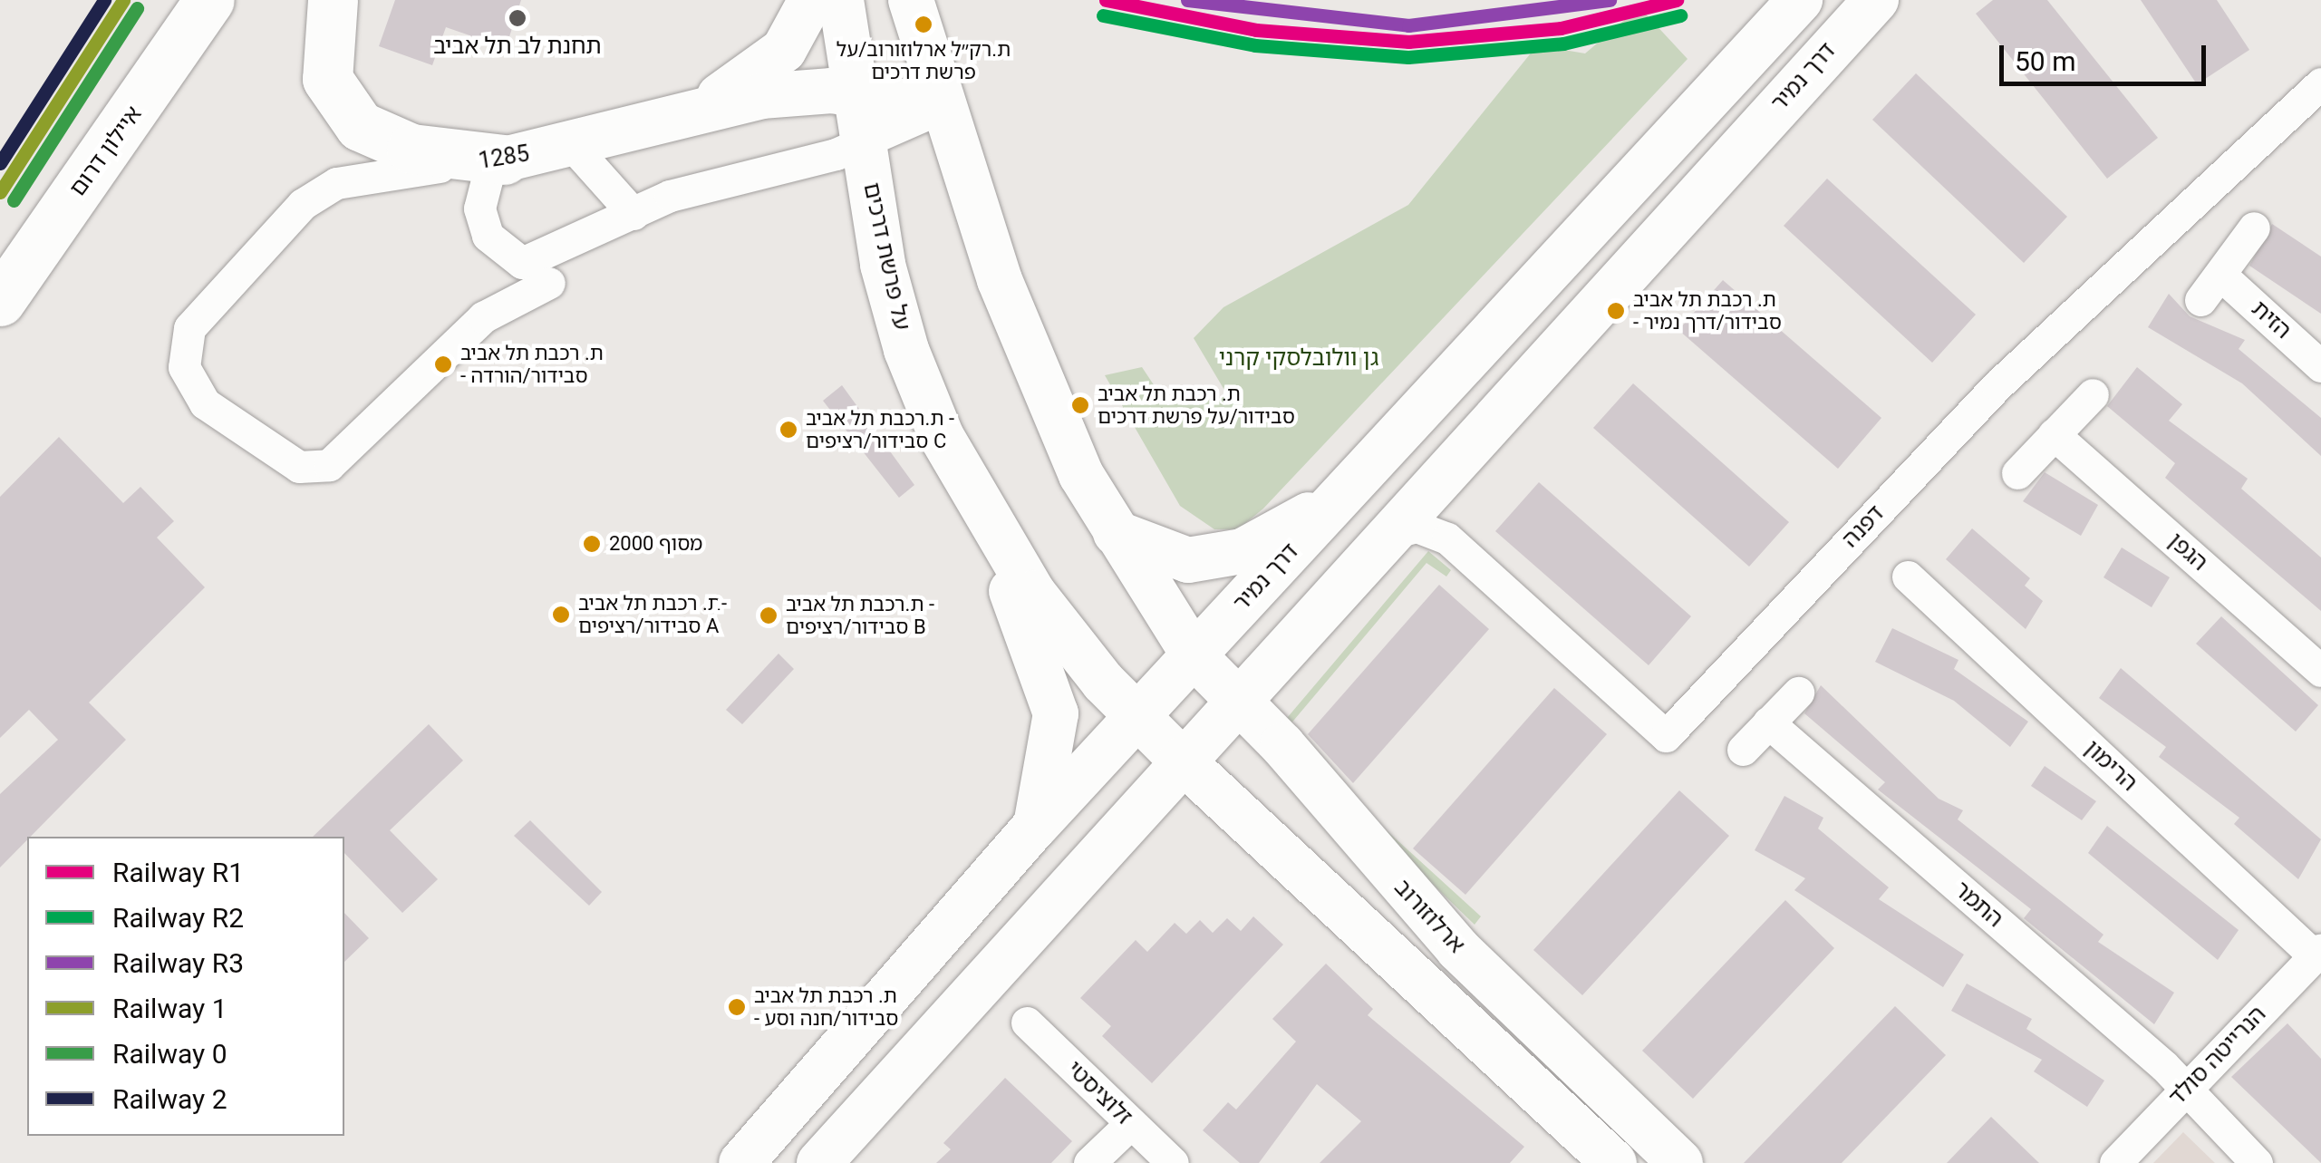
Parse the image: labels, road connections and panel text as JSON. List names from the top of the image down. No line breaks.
{"streets":{"highway":["איילון דרום"],"main road":["דרך נמיר","1285","על פרשת דרכים","ארלוזורוב"],"street":["הזית","דפנה","הגפן","הרימון","התמר","הנרייטה סולד","זלוציסטי"]},"crossings":[["דרך נמיר","על פרשת דרכים"],["דרך נמיר","דפנה"],["דרך נמיר","ארלוזורוב"],["1285","על פרשת דרכים"],["הרימון","הנרייטה סולד"],["התמר","הנרייטה סולד"]],"parks":["גן וולובלסקי קרני"],"places":["תחנת לב תל אביב","ת.רק״ל ארלוזורוב/על פרשת דרכים","ת. רכבת תל אביב - סבידור/דרך נמיר","ת. רכבת תל אביב - סבידור/הורדה","ת. רכבת תל אביב סבידור/על פרשת דרכים","ת.רכבת תל אביב - סבידור/רציפים C","מסוף 2000","ת. רכבת תל אביב- סבידור/רציפים A","ת.רכבת תל אביב - סבידור/רציפים B","ת. רכבת תל אביב - סבידור/חנה וסע"],"lines":["rail line R1","rail line R3","rail line 1","rail line 2","rail line 0","rail line R2"],"legend":["Railway R1","Railway R2","Railway R3","Railway 1","Railway 0","Railway 2"],"scale_bar":"50 m"}
